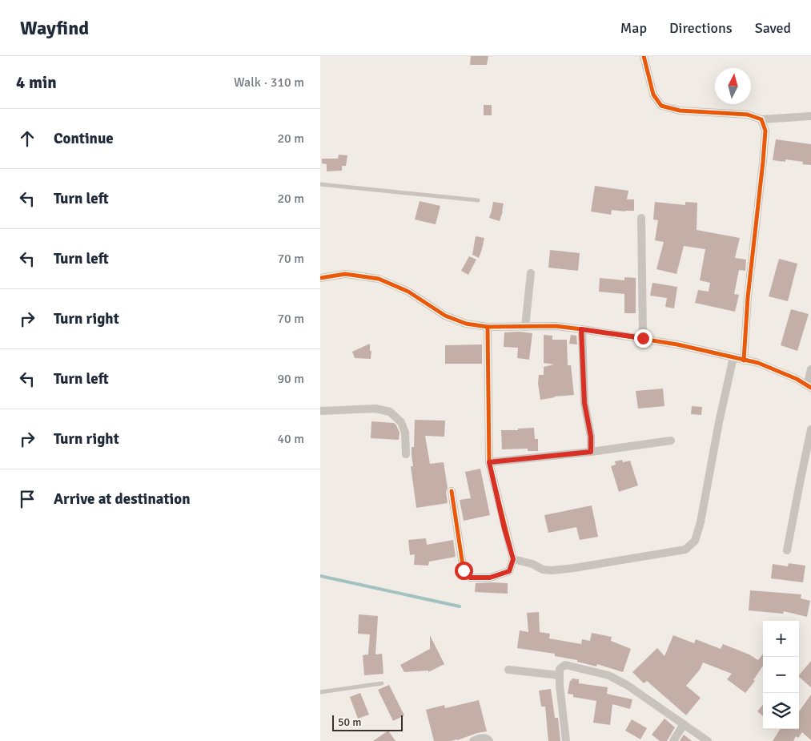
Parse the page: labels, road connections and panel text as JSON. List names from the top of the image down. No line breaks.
{"scale_bar":"50 m","north":"top","page":{"header":"Wayfind","nav":["Map","Directions","Saved"],"heading":["4 min","Walk · 310 m"],"list":[["Continue","20 m"],["Turn left","20 m"],["Turn left","70 m"],["Turn right","70 m"],["Turn left","90 m"],["Turn right","40 m"],"Arrive at destination"],"map_buttons":["+","−"],"scale":"50 m"}}
